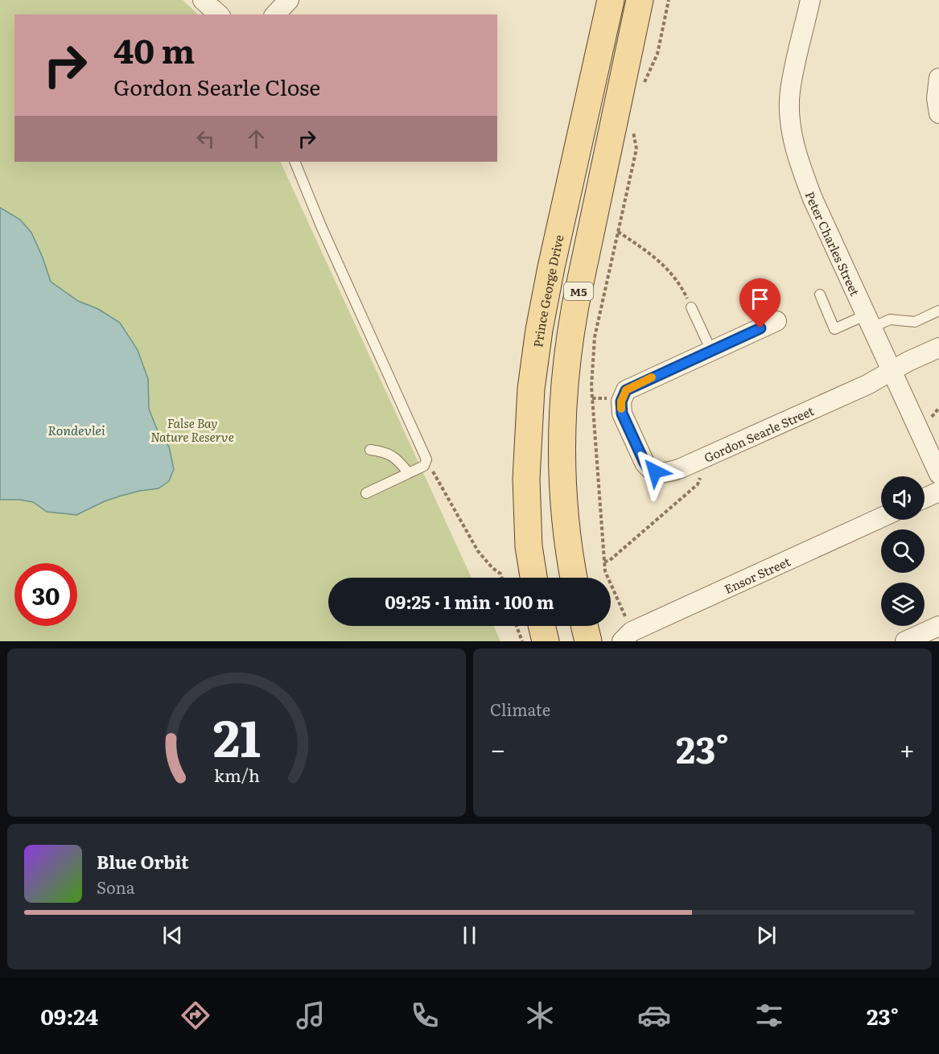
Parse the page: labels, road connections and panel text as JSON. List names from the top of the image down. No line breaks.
{"streets":{"main road":["Prince George Drive","M5"],"street":["Peter Charles Street","Gordon Searle Street","Ensor Street"]},"crossings":[["Peter Charles Street","Gordon Searle Street"]],"water":["Rondevlei"],"parks":["False Bay Nature Reserve"],"page":{"turn":["40 m","Gordon Searle Close"],"limit":"30","trip":"09:25 · 1 min · 100 m","tile":"Climate","heat":["−","23°","+"],"song":["Blue Orbit","Sona"],"tabs":["09:24","23°"],"gauge":["21","km/h"]}}
